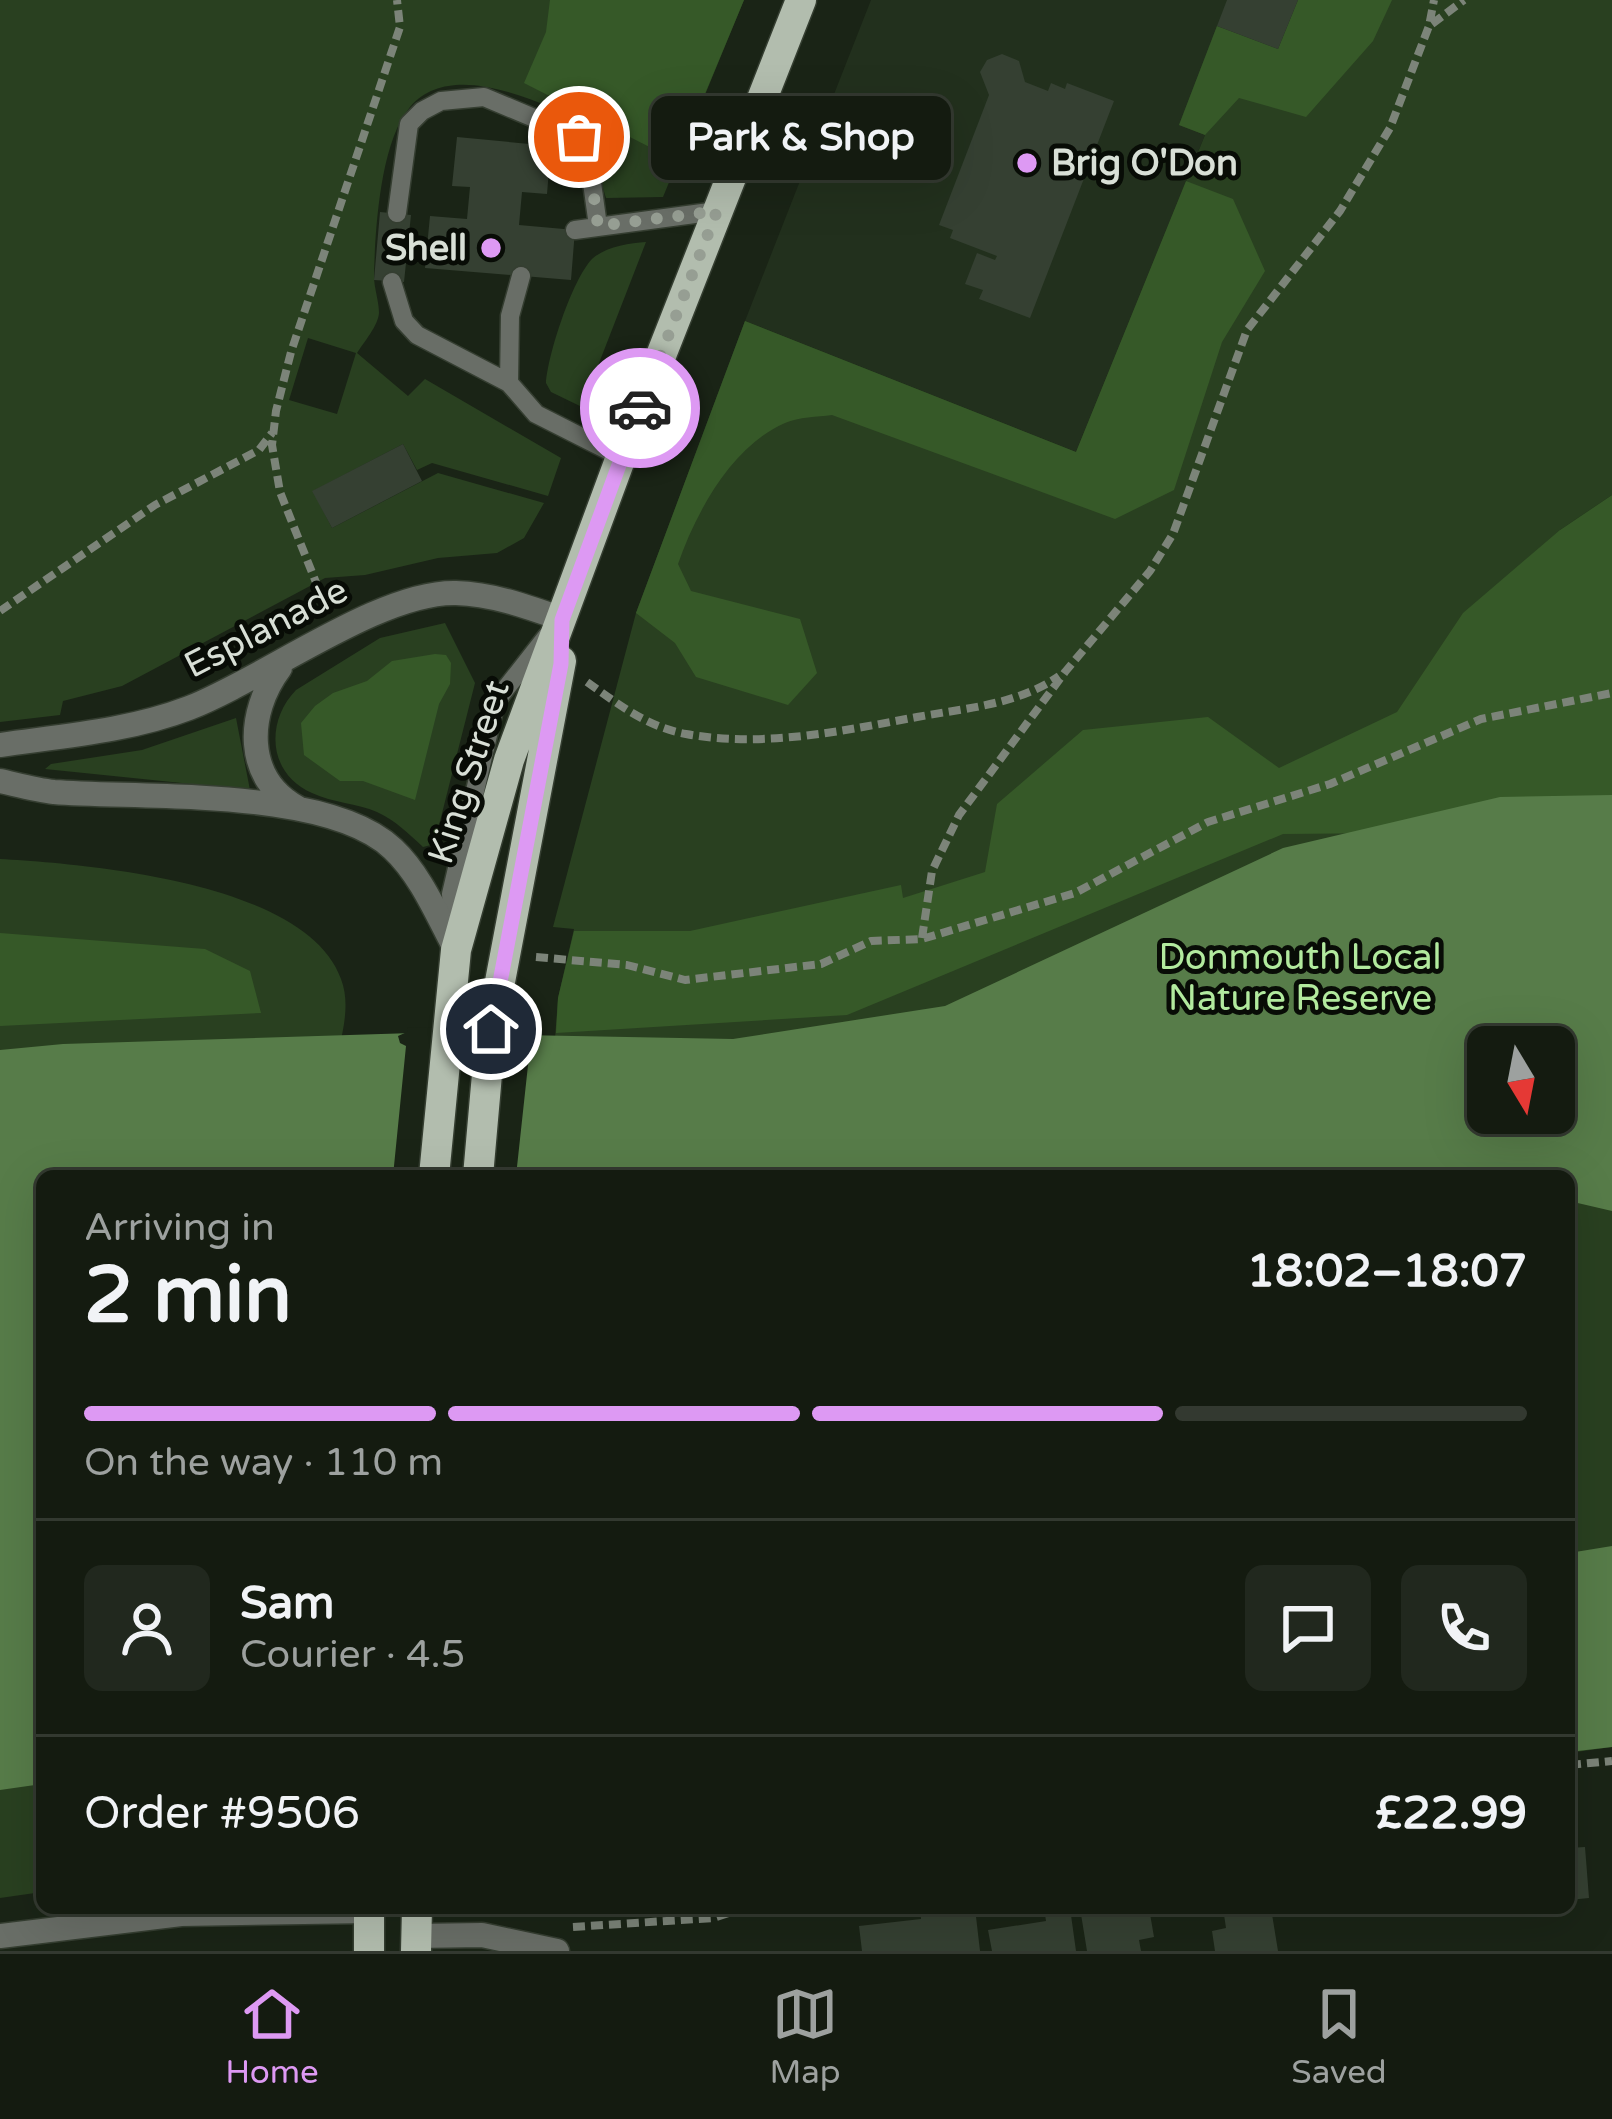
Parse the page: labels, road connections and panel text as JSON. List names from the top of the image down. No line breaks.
{"streets":{"main road":["King Street"],"street":["Esplanade"]},"crossings":[["Esplanade","King Street"]],"parks":["Donmouth Local Nature Reserve"],"places":["Park & Shop","Brig O'Don","Shell"],"north":"bottom","page":{"bubble":"Park & Shop","heading":["2 min","Arriving in","18:02–18:07"],"panel":["Sam","Courier · 4.5","Order #9506","£22.99"],"bar":"On the way · 110 m","tabs":["Home","Map","Saved"]}}
